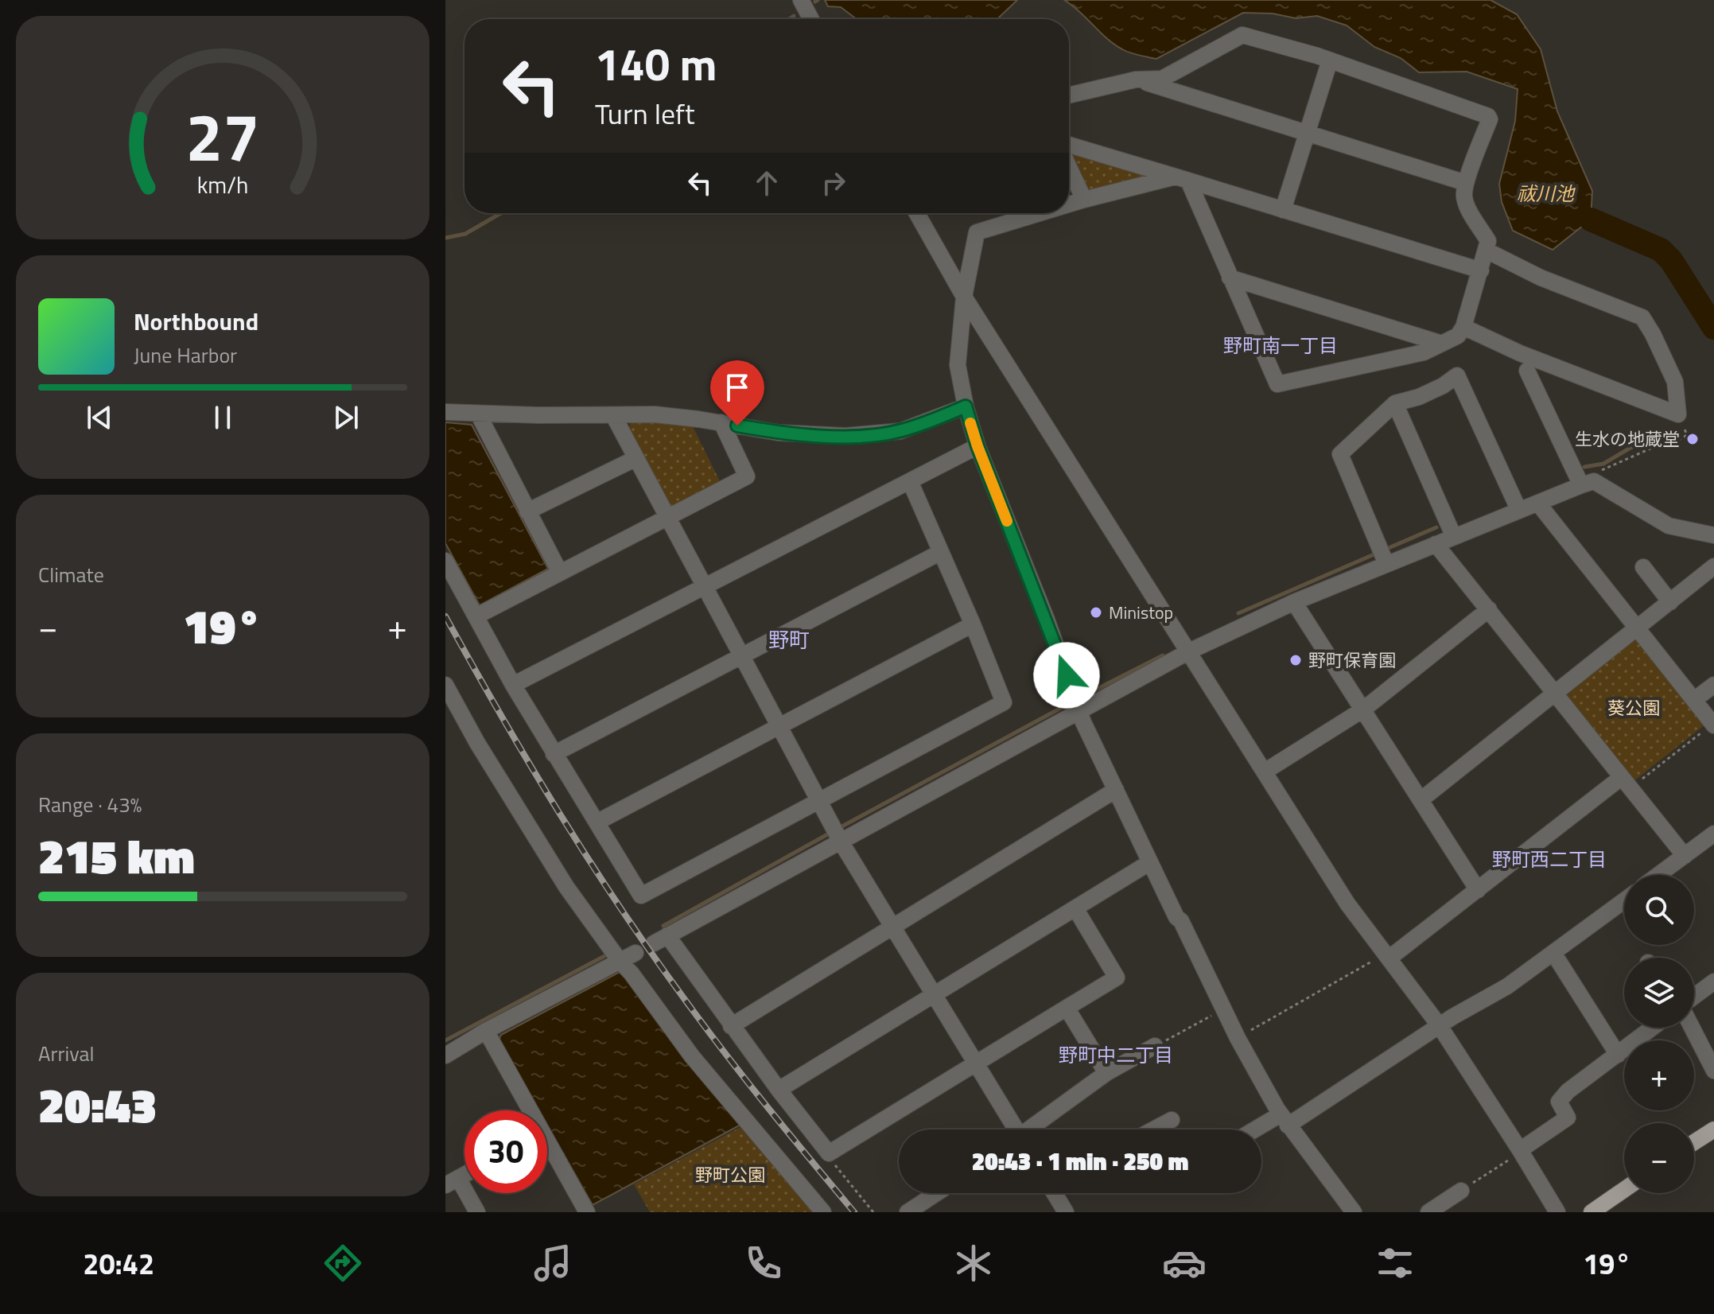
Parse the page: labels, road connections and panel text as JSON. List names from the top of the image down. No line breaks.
{"districts":["野町南一丁目","野町","野町西二丁目","野町中二丁目"],"water":["祓川池"],"parks":["葵公園","野町公園"],"places":["生水の地蔵堂","Ministop","野町保育園"],"page":{"turn":["140 m","Turn left"],"song":["Northbound","June Harbor"],"tile":["Climate",["Range · 43%","215 km"],["Arrival","20:43"]],"heat":["−","19°","+"],"map_buttons":["+","−"],"limit":"30","trip":"20:43 · 1 min · 250 m","tabs":["20:42","19°"],"gauge":["27","km/h"]}}
